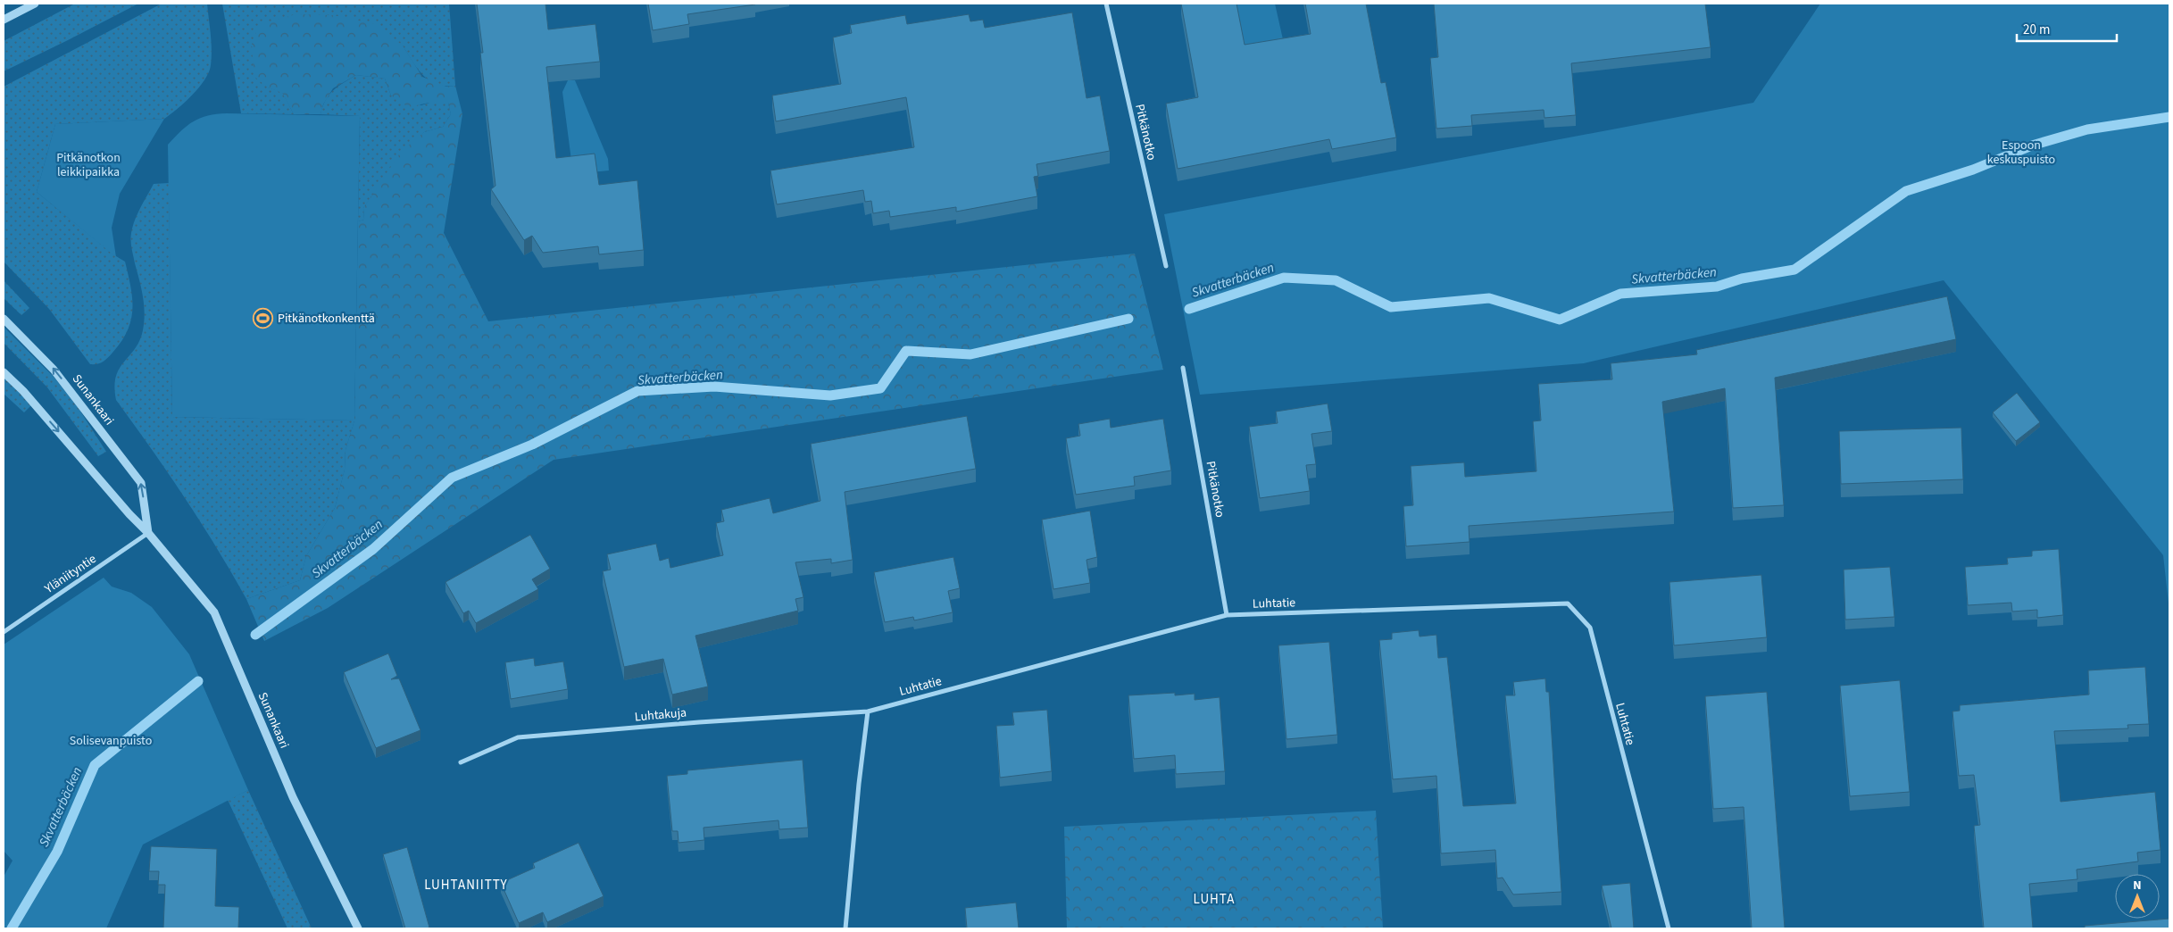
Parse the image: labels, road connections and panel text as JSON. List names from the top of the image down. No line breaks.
{"streets":{"street":["Pitkänotko","Sunankaari","Yläniityntie","Luhtatie","Luhtakuja"]},"crossings":[["Pitkänotko","Luhtatie"],["Sunankaari","Yläniityntie"],["Luhtatie","Luhtakuja"]],"districts":["LUHTANIITTY","LUHTA"],"water":["Skvatterbäcken"],"parks":["Espoon keskuspuisto","Pitkänotkon leikkipaikka","Solisevanpuisto"],"places":{"sports":["Pitkänotkonkenttä"]},"scale_bar":"20 m","north":"top"}
